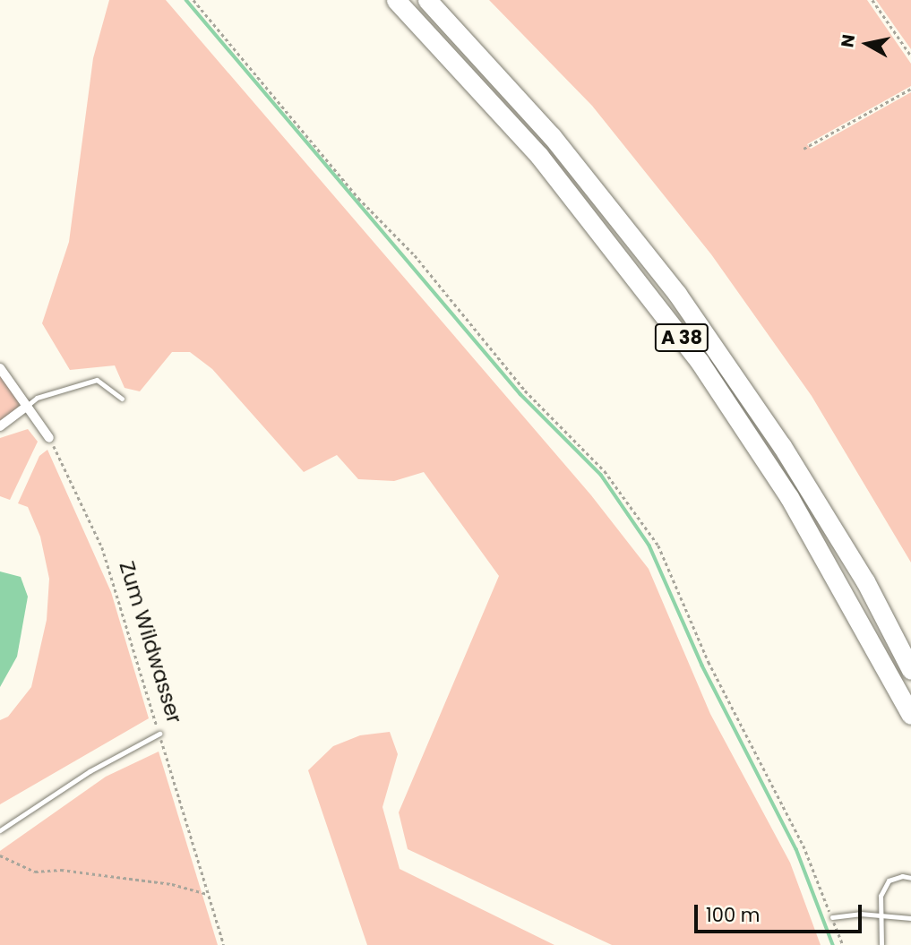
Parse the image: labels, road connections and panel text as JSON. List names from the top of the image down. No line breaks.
{"streets":{"highway":["A 38"],"path":["Zum Wildwasser"]},"scale_bar":"100 m","north":"left"}
